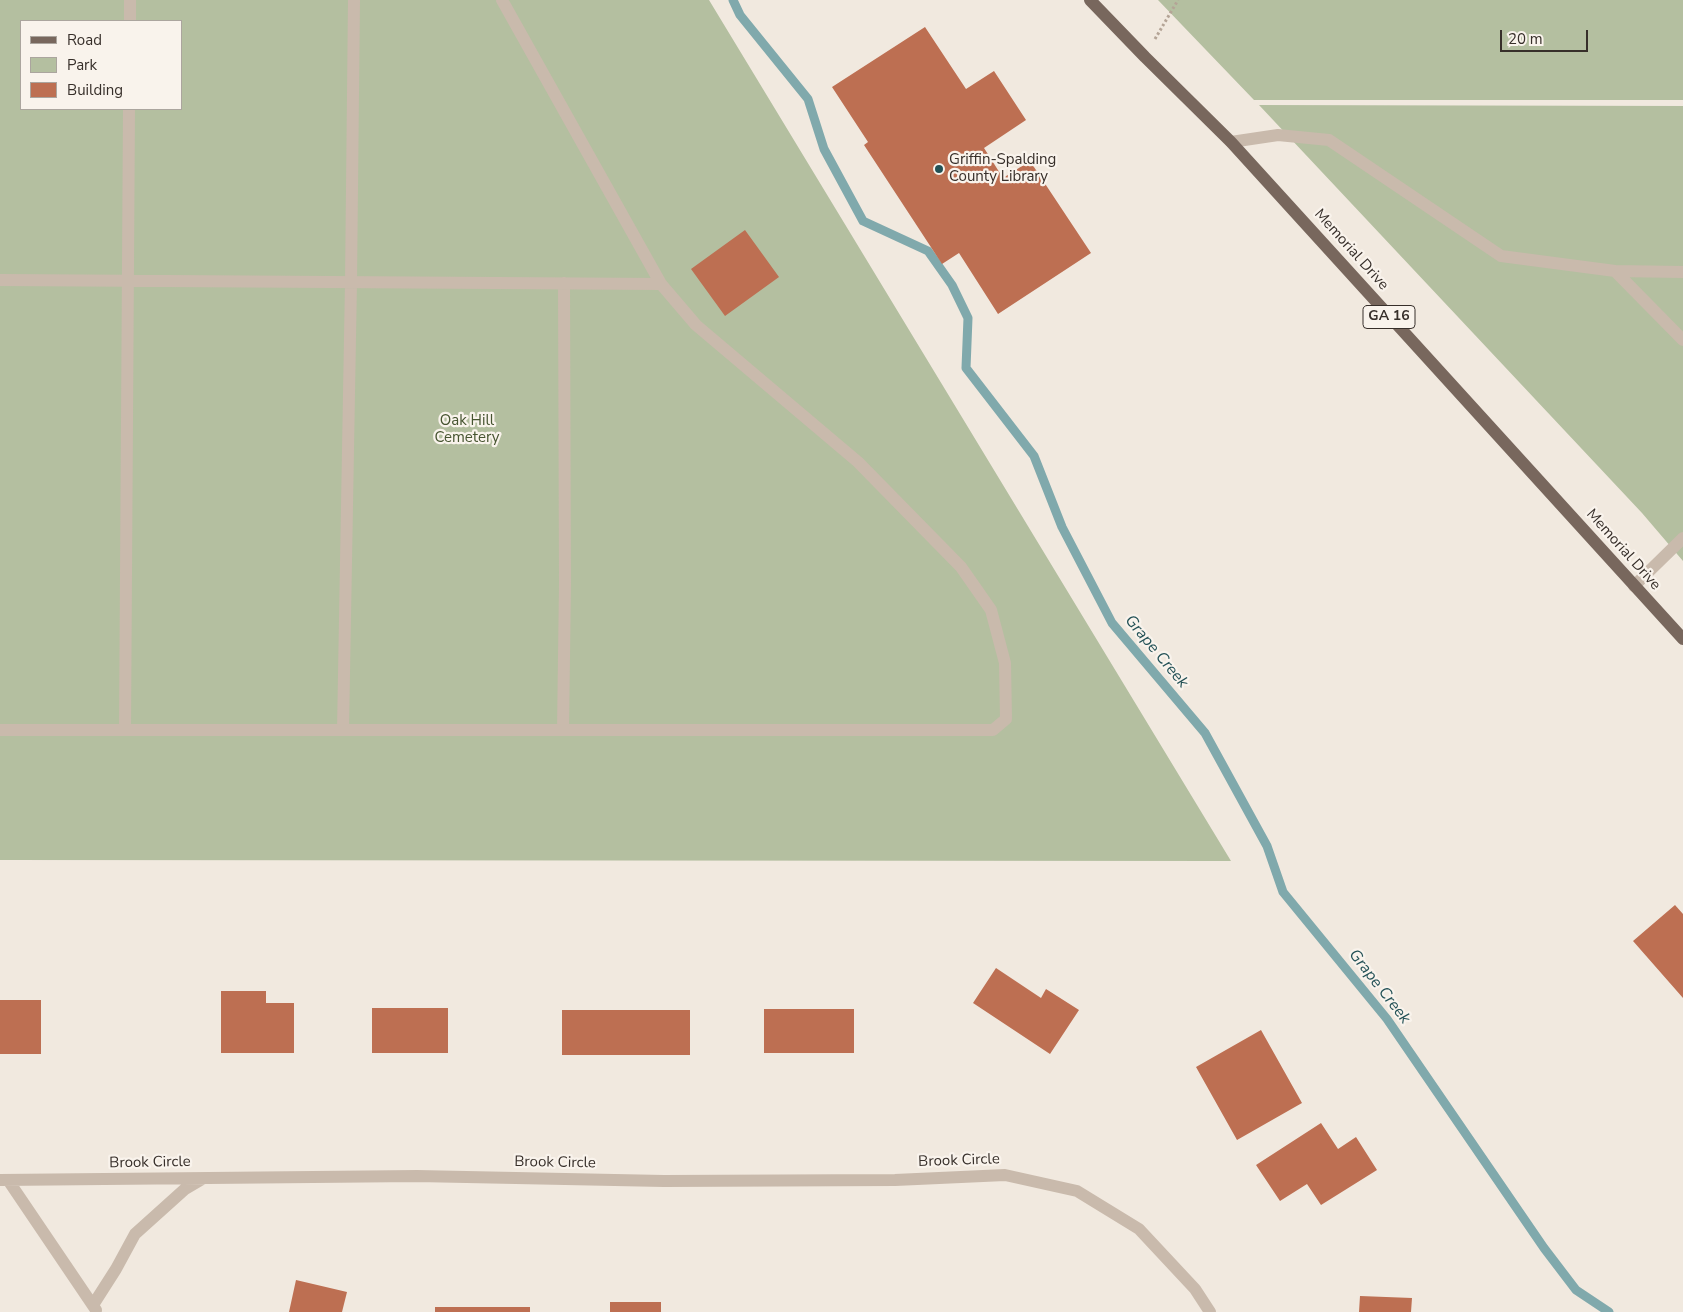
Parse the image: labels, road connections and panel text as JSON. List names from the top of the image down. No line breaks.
{"streets":{"main road":["Memorial Drive","GA 16"],"street":["Brook Circle"]},"water":["Grape Creek"],"parks":["Oak Hill Cemetery"],"places":["Griffin-Spalding County Library"],"legend":["Road","Park","Building"],"scale_bar":"20 m"}
